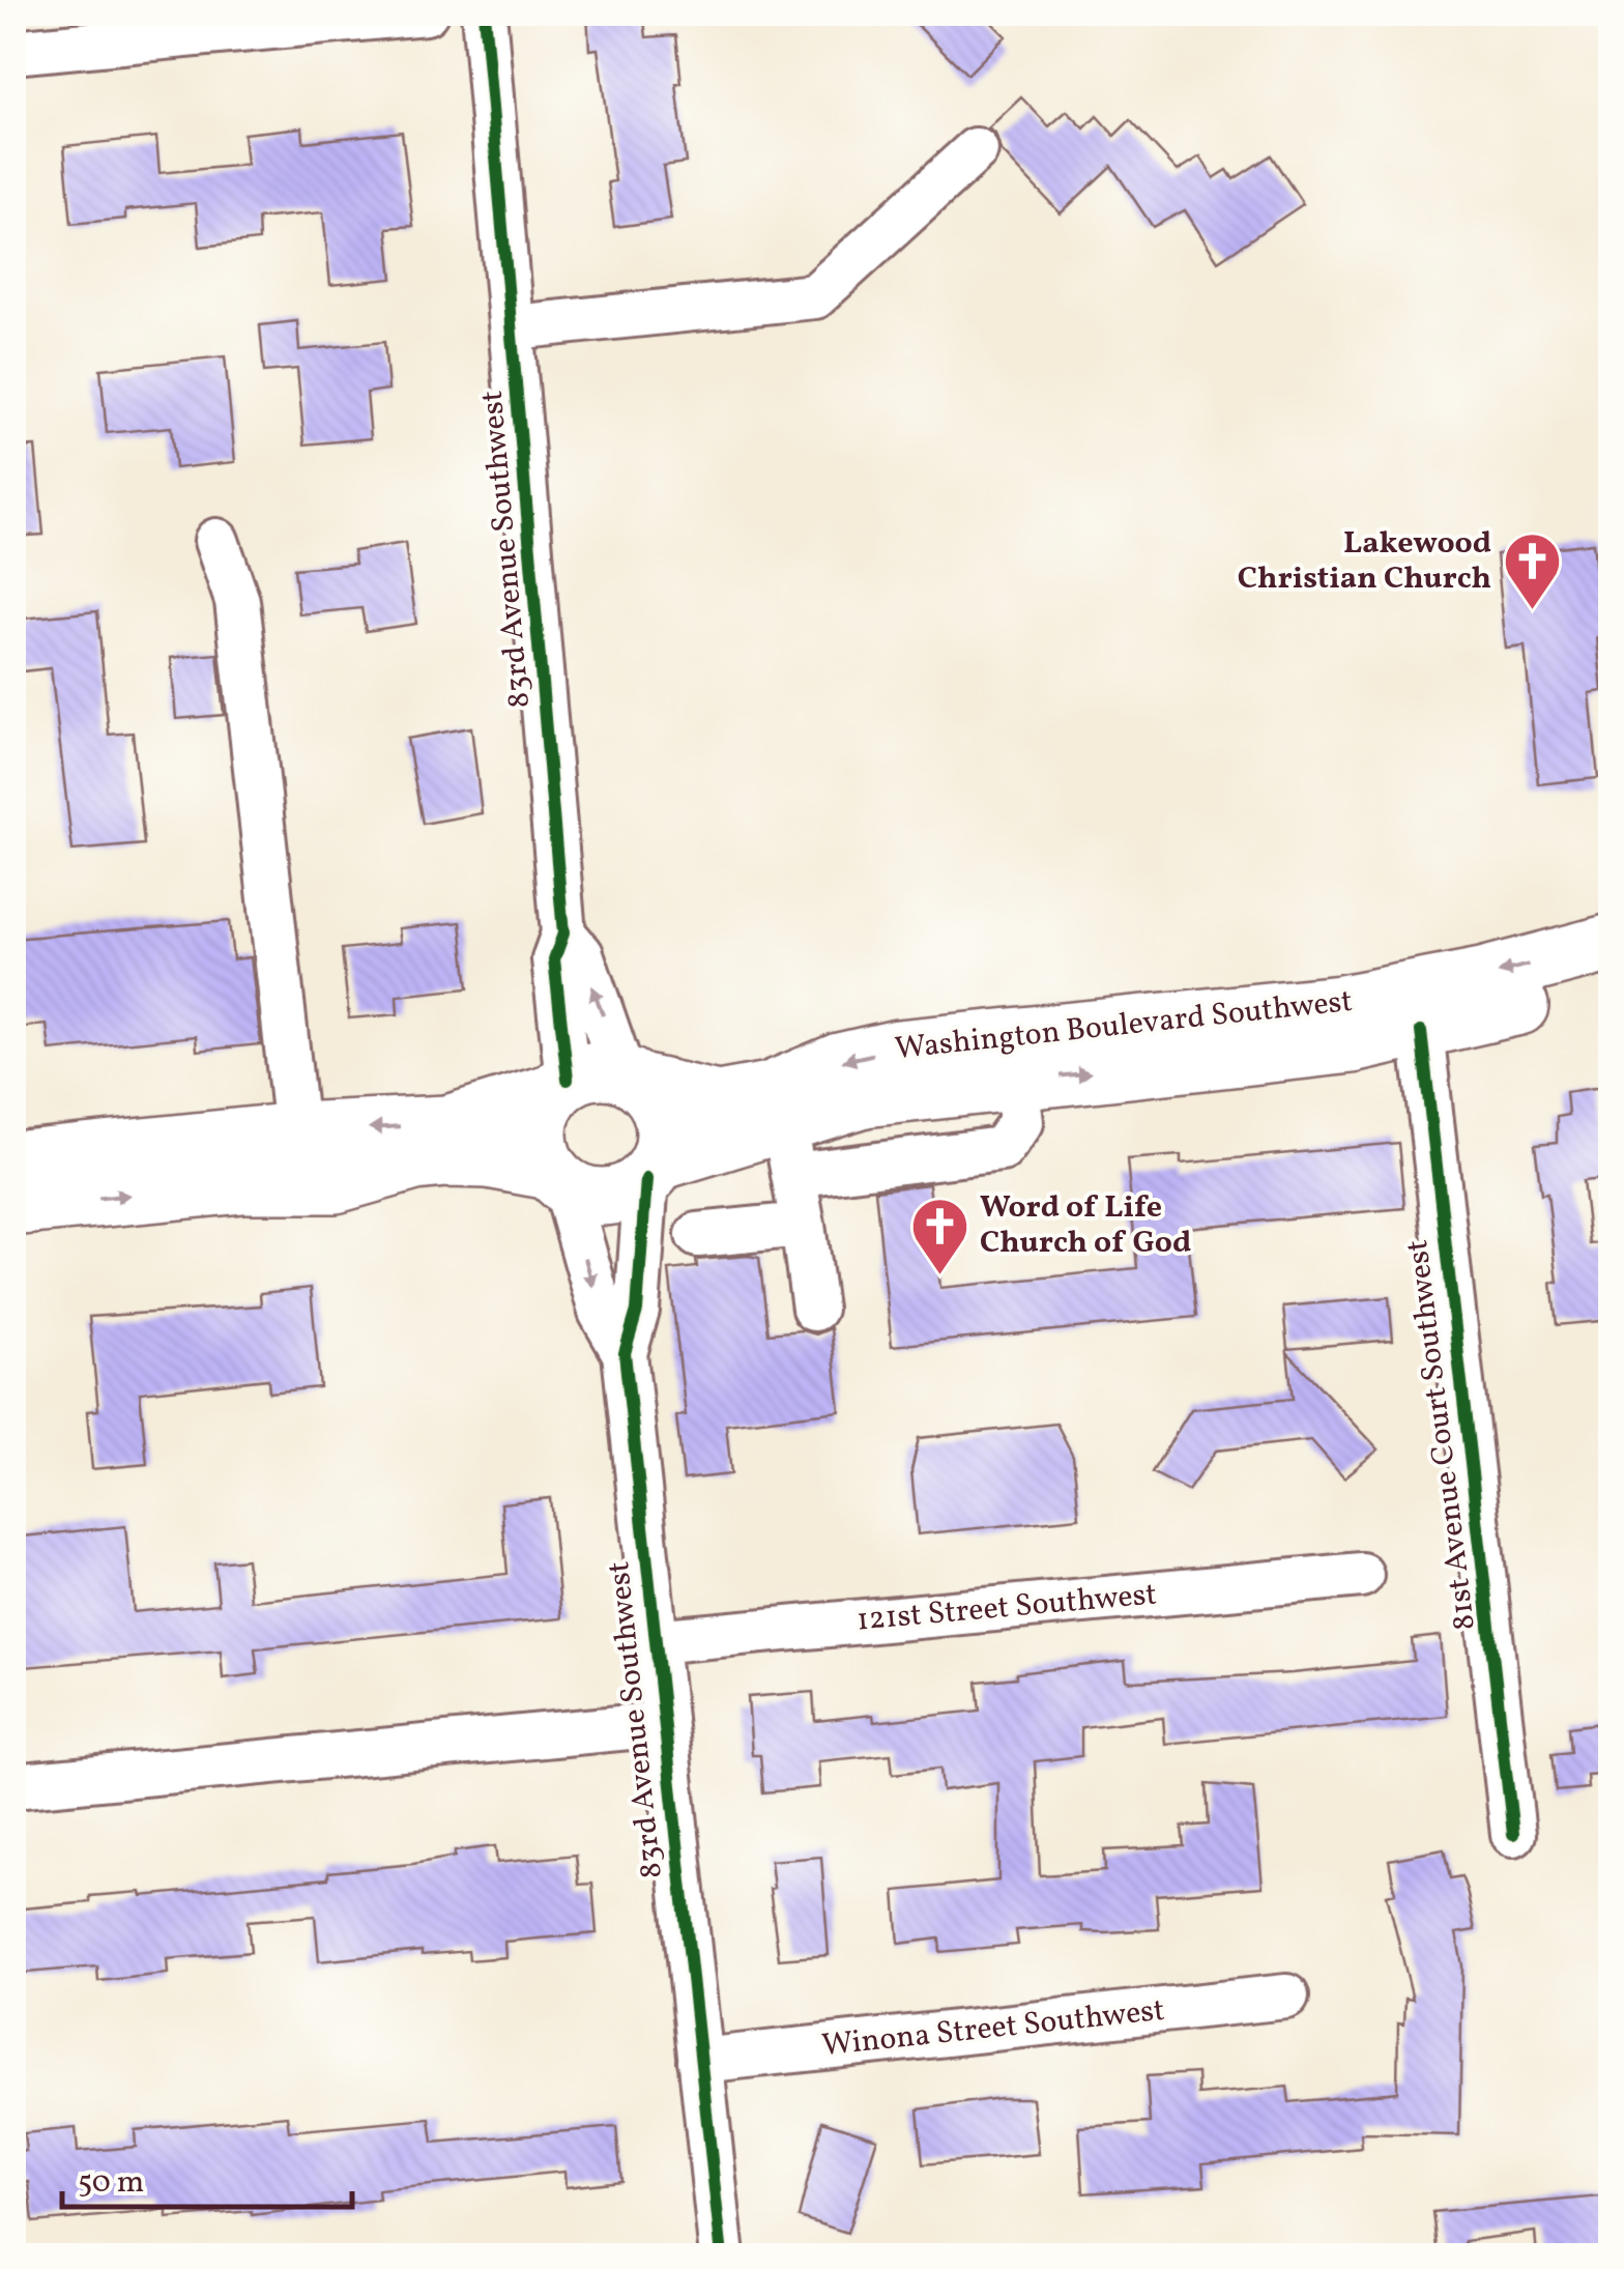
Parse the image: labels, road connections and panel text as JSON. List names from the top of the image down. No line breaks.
{"streets":{"main road":["Washington Boulevard Southwest"],"street":["83rd Avenue Southwest","81st Avenue Court Southwest","121st Street Southwest","Winona Street Southwest"]},"crossings":[["83rd Avenue Southwest","Washington Boulevard Southwest"],["83rd Avenue Southwest","121st Street Southwest"],["83rd Avenue Southwest","Winona Street Southwest"],["Washington Boulevard Southwest","81st Avenue Court Southwest"]],"places":{"church":["Lakewood Christian Church","Word of Life Church of God"]},"scale_bar":"50 m"}
